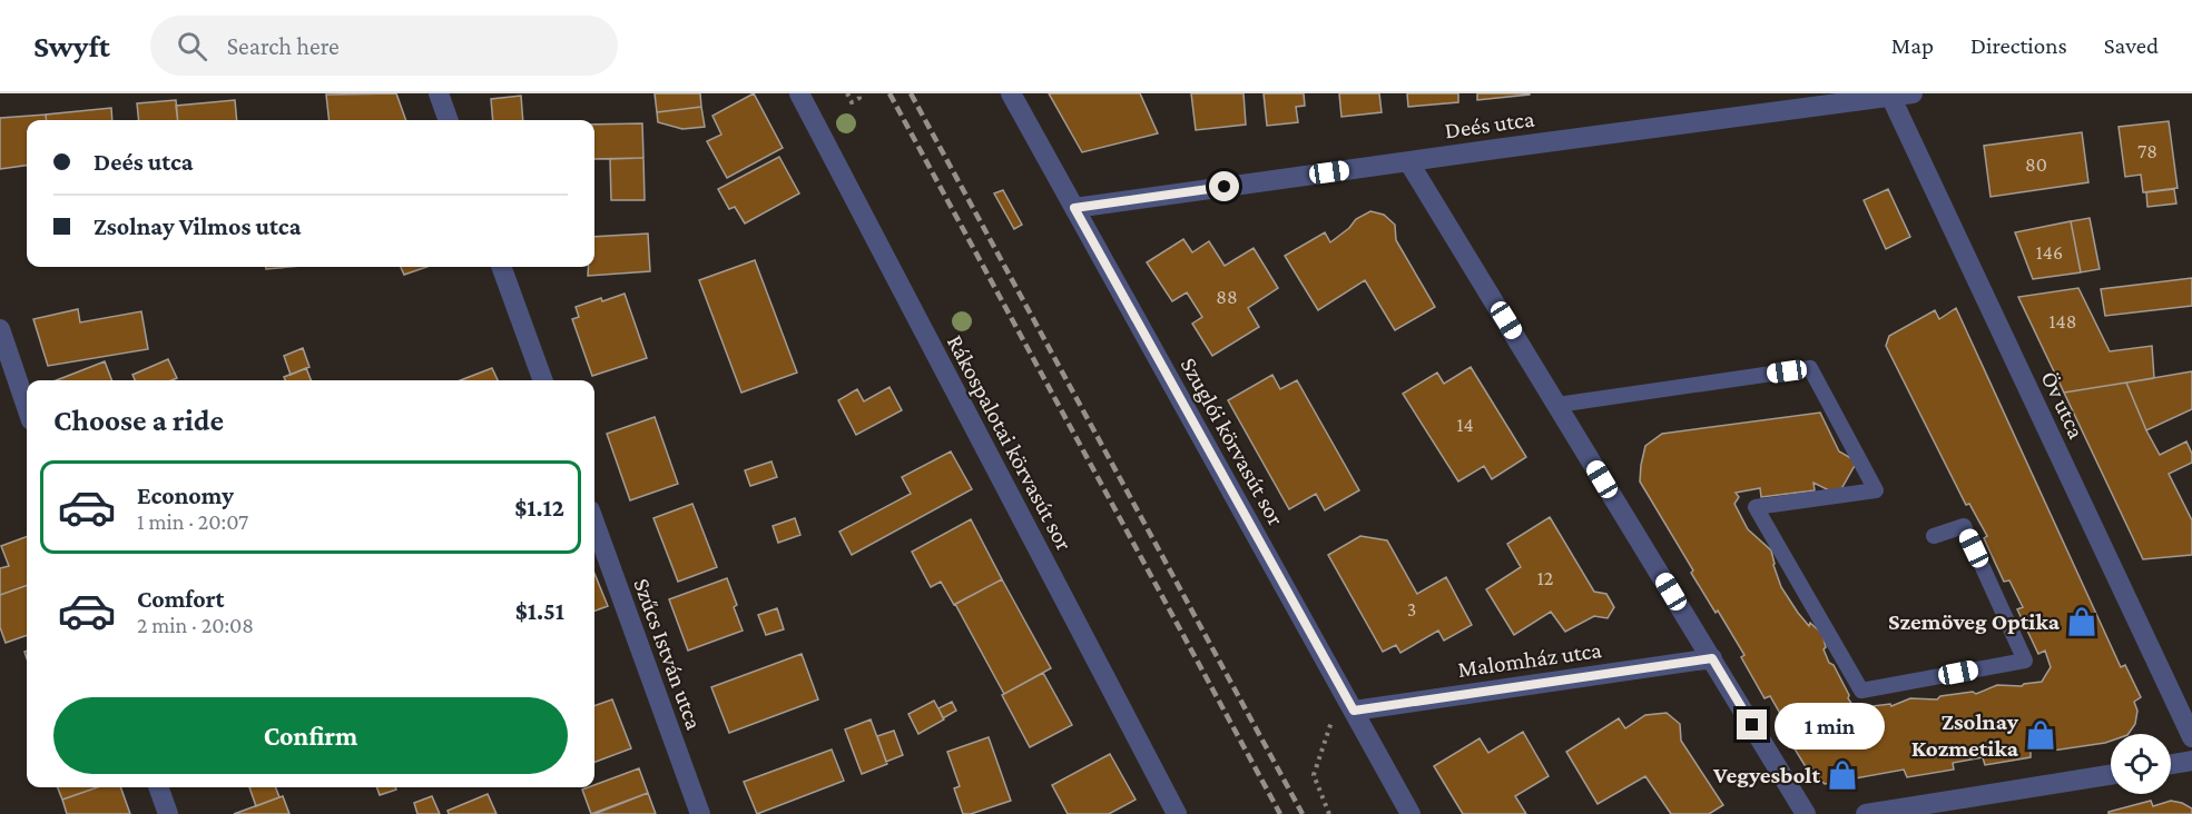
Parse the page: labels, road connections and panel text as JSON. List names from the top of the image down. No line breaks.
{"streets":{"street":["Deés utca","Öv utca","Szuglói körvasút sor","Rákospalotai körvasút sor","Szűcs István utca","Malomház utca"]},"crossings":[["Deés utca","Öv utca"],["Deés utca","Szuglói körvasút sor"],["Szuglói körvasút sor","Malomház utca"]],"places":{"shop":["Szemöveg Optika","Zsolnay Kozmetika","Vegyesbolt"]},"house_numbers":["78","80","146","88","148","14","12","3"],"page":{"header":"Swyft","search":"Search here","nav":["Map","Directions","Saved"],"banner":["Deés utca","Zsolnay Vilmos utca"],"heading":"Choose a ride","list":[{"name":"Economy","note":"1 min · 20:07","value":"$1.12"},{"name":"Comfort","note":"2 min · 20:08","value":"$1.51"}],"buttons":"Confirm","bubble":"1 min"}}
